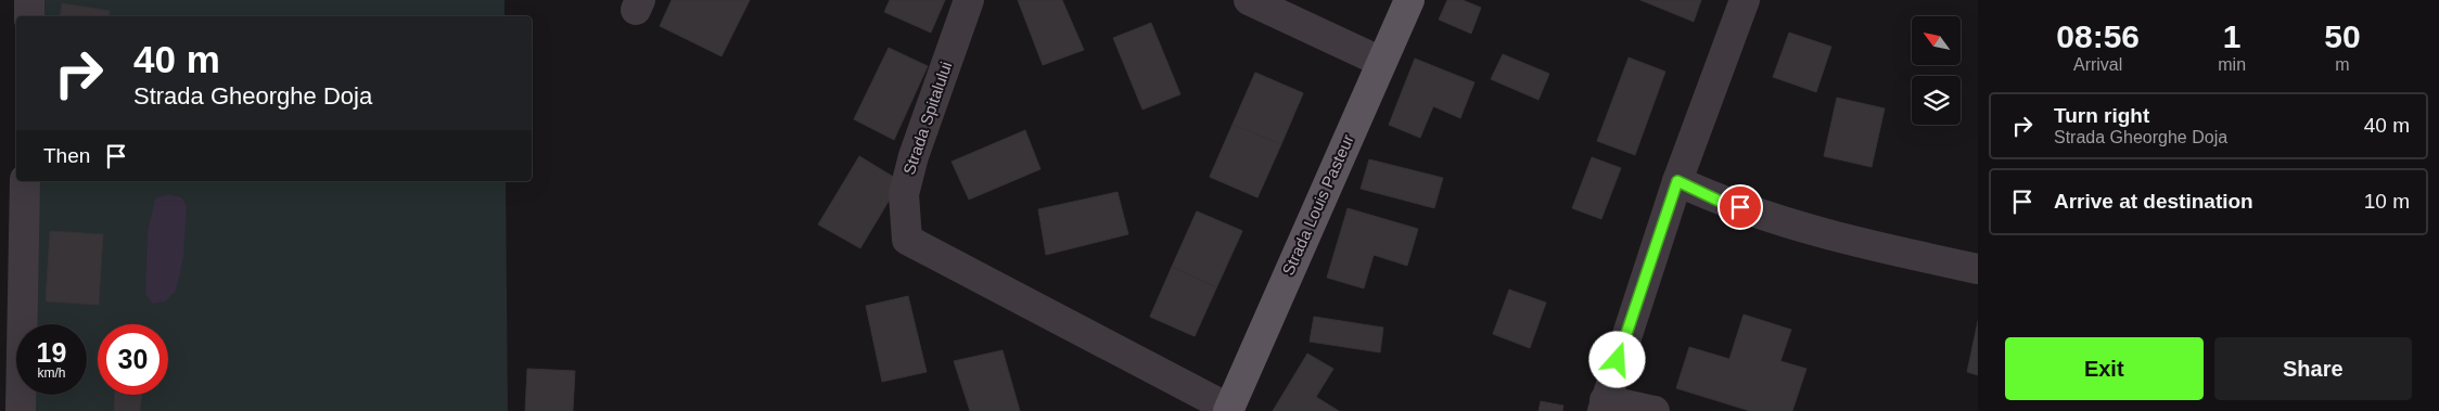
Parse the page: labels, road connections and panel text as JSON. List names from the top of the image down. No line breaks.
{"streets":{"main road":["Strada Louis Pasteur"],"street":["Strada Spitalului"]},"crossings":[["Strada Spitalului","Strada Louis Pasteur"]],"north":"top left","page":{"eta":["08:56","Arrival","1","min","50","m"],"turn":["40 m","Strada Gheorghe Doja"],"list":[{"name":"Turn right","note":"Strada Gheorghe Doja","value":"40 m"},{"name":"Arrive at destination","value":"10 m"}],"then":"Then","speed":"19 km/h","limit":"30","buttons":["Exit","Share"]}}
